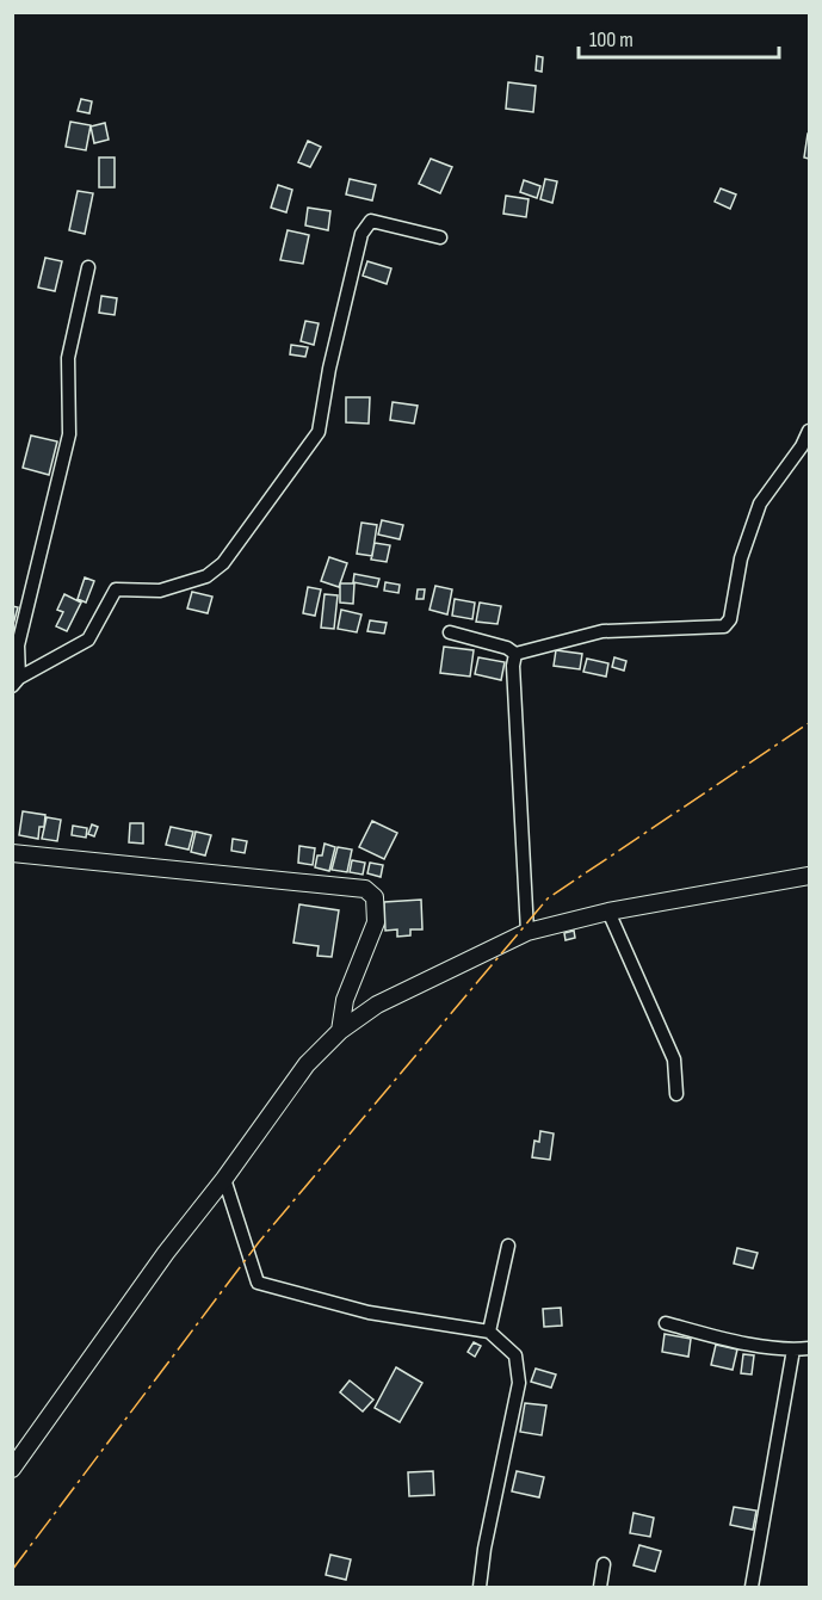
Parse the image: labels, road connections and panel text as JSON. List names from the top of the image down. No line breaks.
{"scale_bar":"100 m"}
